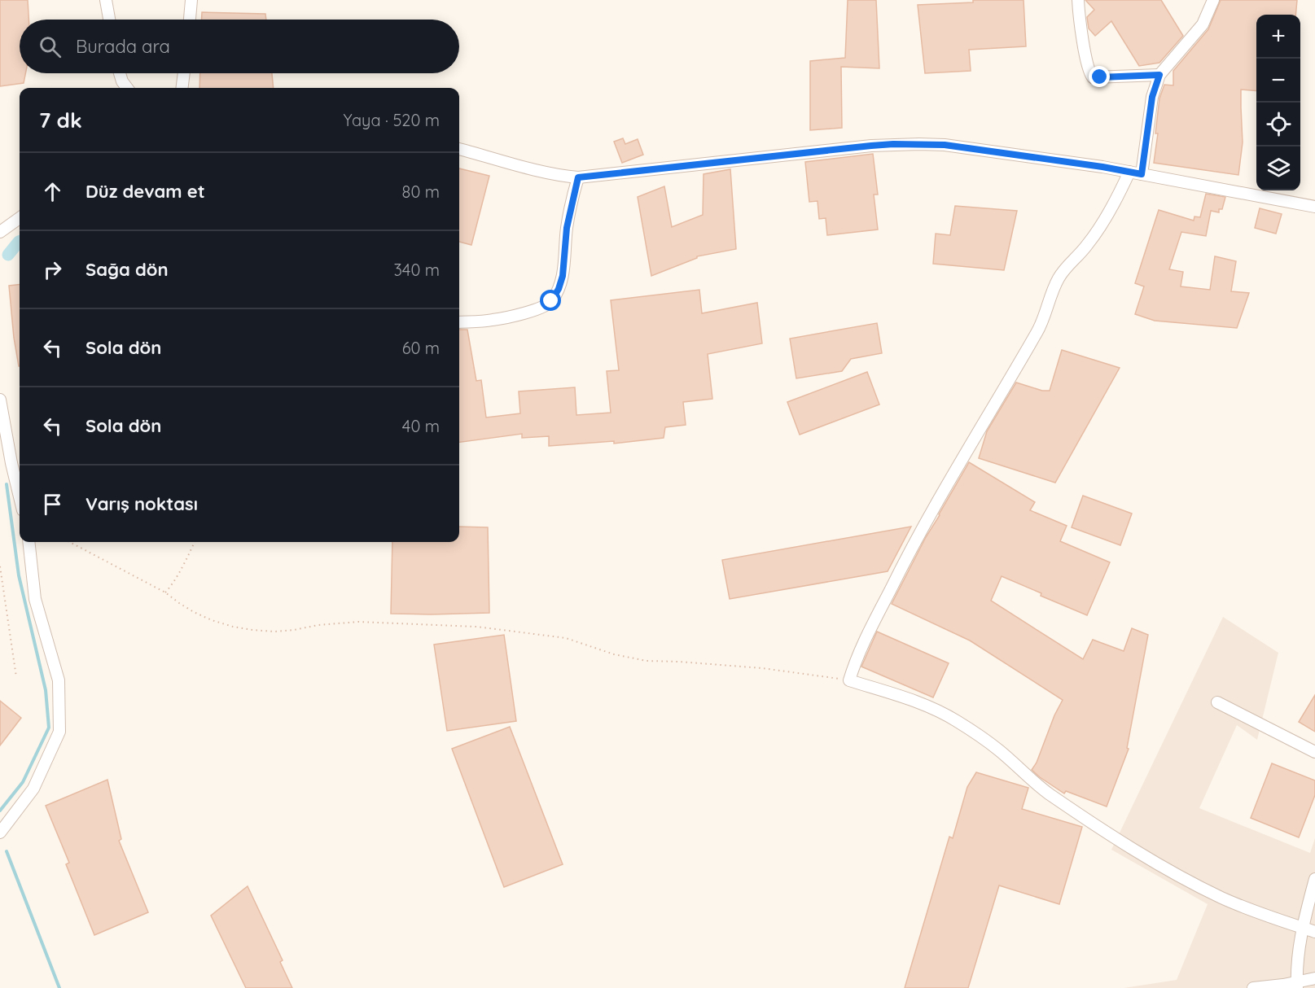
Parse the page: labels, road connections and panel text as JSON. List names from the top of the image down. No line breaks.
{"page":{"map_buttons":["+","−"],"search":"Burada ara","heading":["7 dk","Yaya · 520 m"],"list":[["Düz devam et","80 m"],["Sağa dön","340 m"],["Sola dön","60 m"],["Sola dön","40 m"],"Varış noktası"]}}
